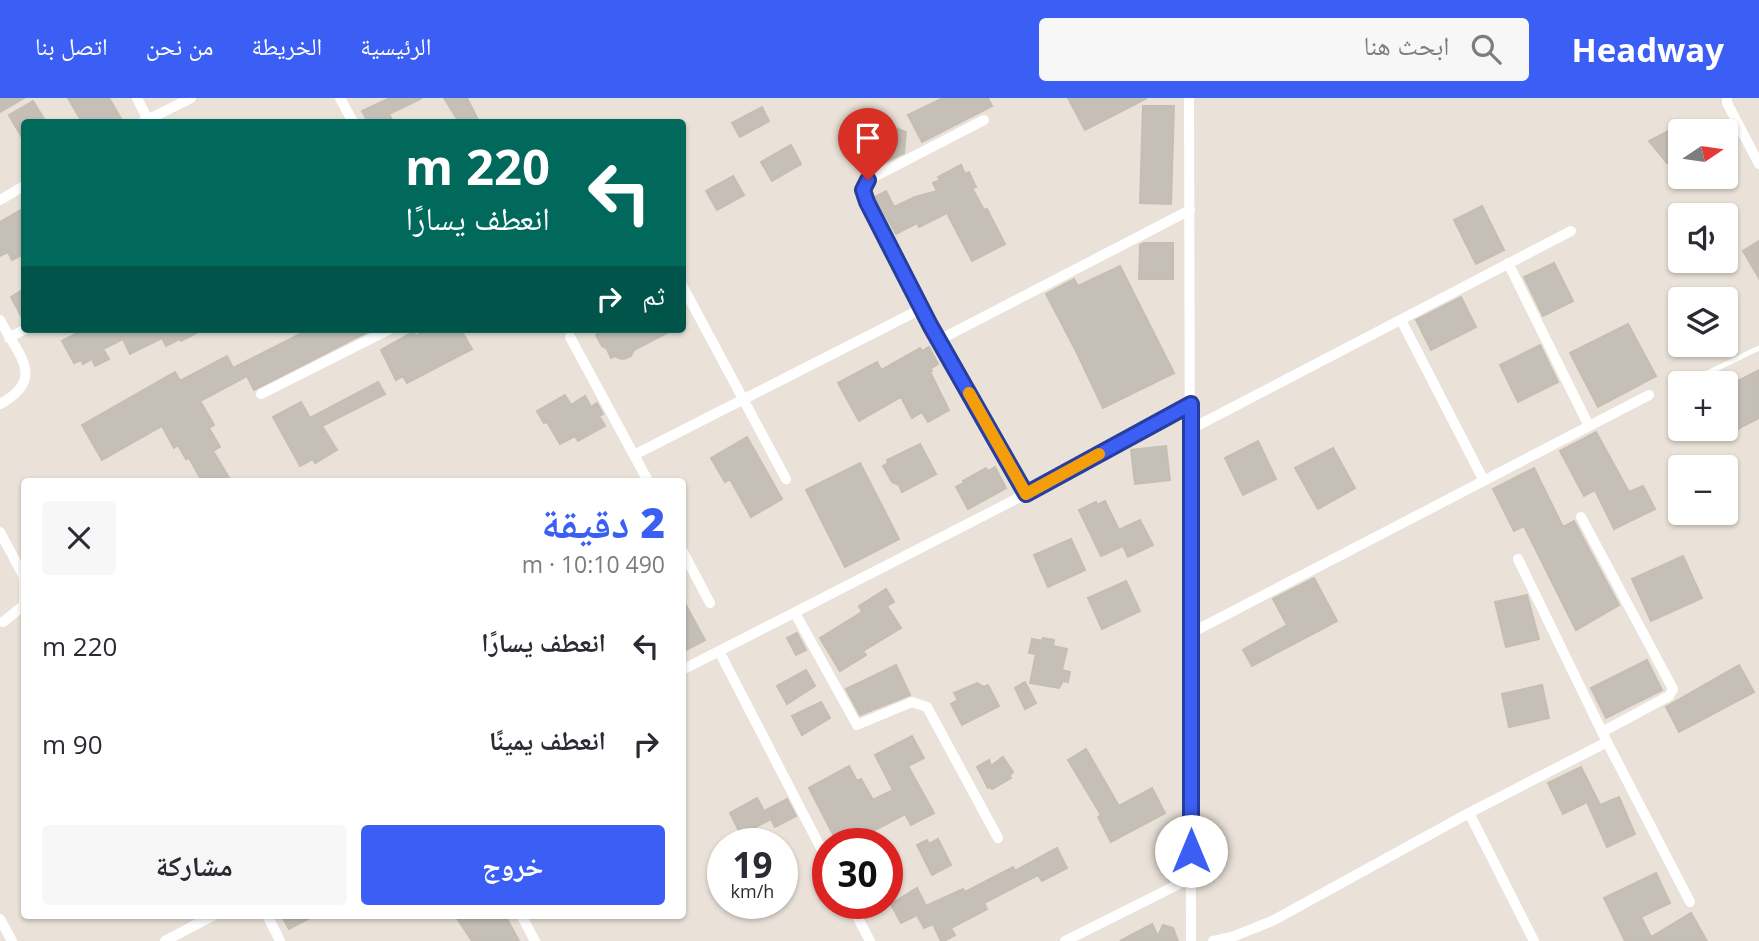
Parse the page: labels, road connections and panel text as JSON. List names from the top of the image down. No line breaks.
{"north":"right","page":{"header":"Headway","search":"ابحث هنا","nav":["الرئيسية","الخريطة","من نحن","اتصل بنا"],"map_buttons":["+","−"],"turn":["220 m","انعطف يسارًا"],"then":"ثم","heading":["2 دقيقة","490 m · 10:10"],"list":[{"name":"انعطف يسارًا","value":"220 m"},{"name":"انعطف يمينًا","value":"90 m"}],"buttons":["خروج","مشاركة"],"speed":"19 km/h","limit":"30"}}
